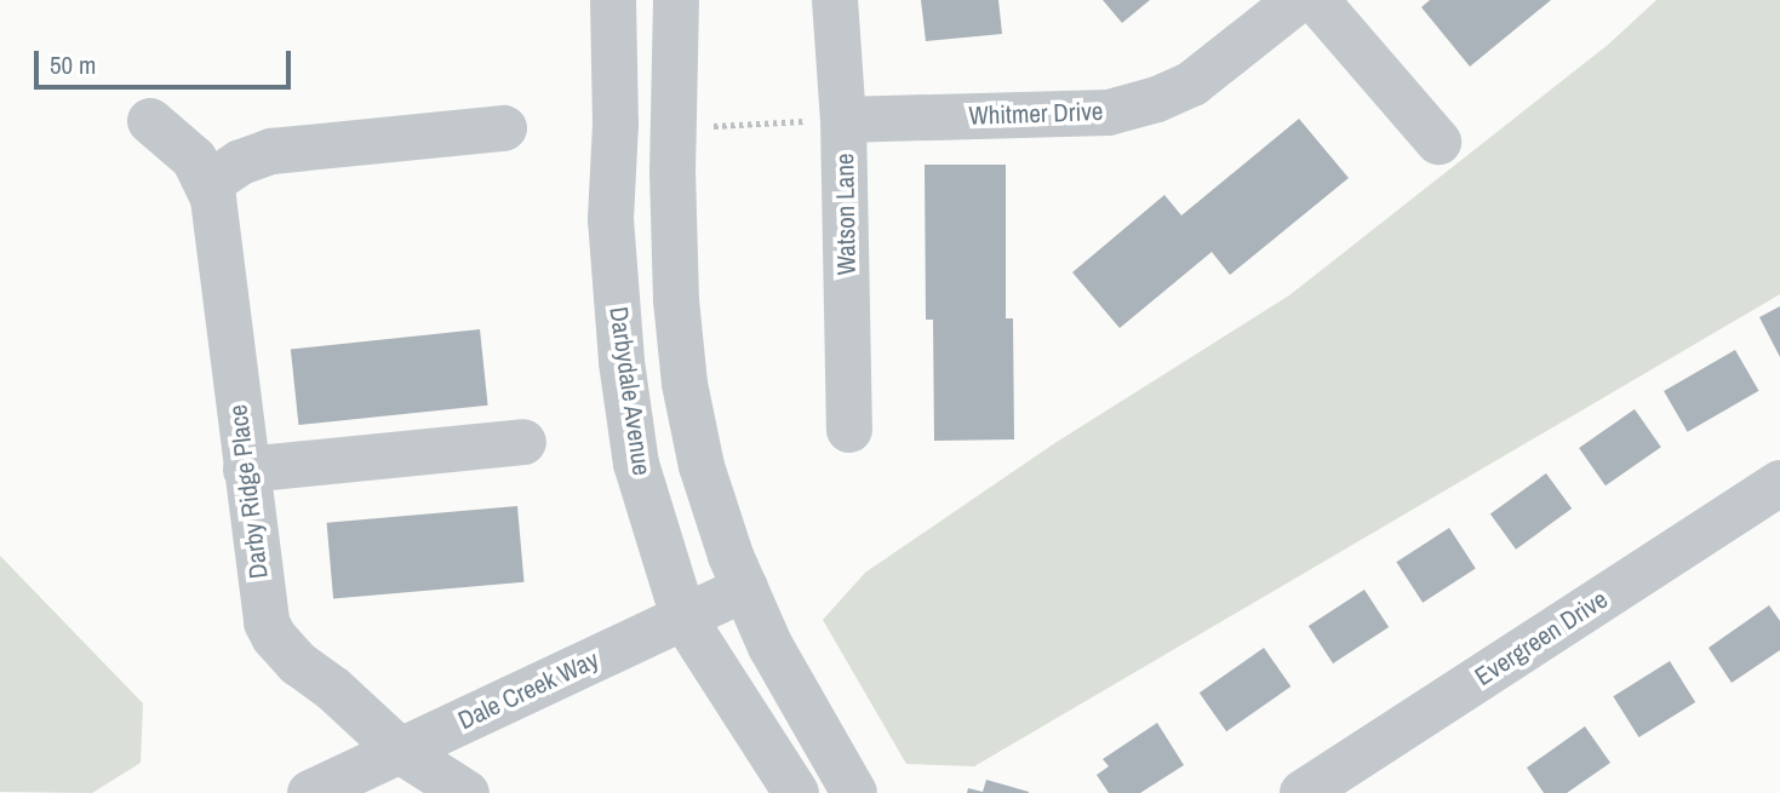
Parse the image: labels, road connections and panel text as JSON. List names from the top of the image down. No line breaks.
{"streets":{"street":["Whitmer Drive","Watson Lane","Darbydale Avenue","Darby Ridge Place","Evergreen Drive","Dale Creek Way"]},"crossings":[["Whitmer Drive","Watson Lane"],["Darbydale Avenue","Dale Creek Way"],["Darby Ridge Place","Dale Creek Way"]],"scale_bar":"50 m"}
